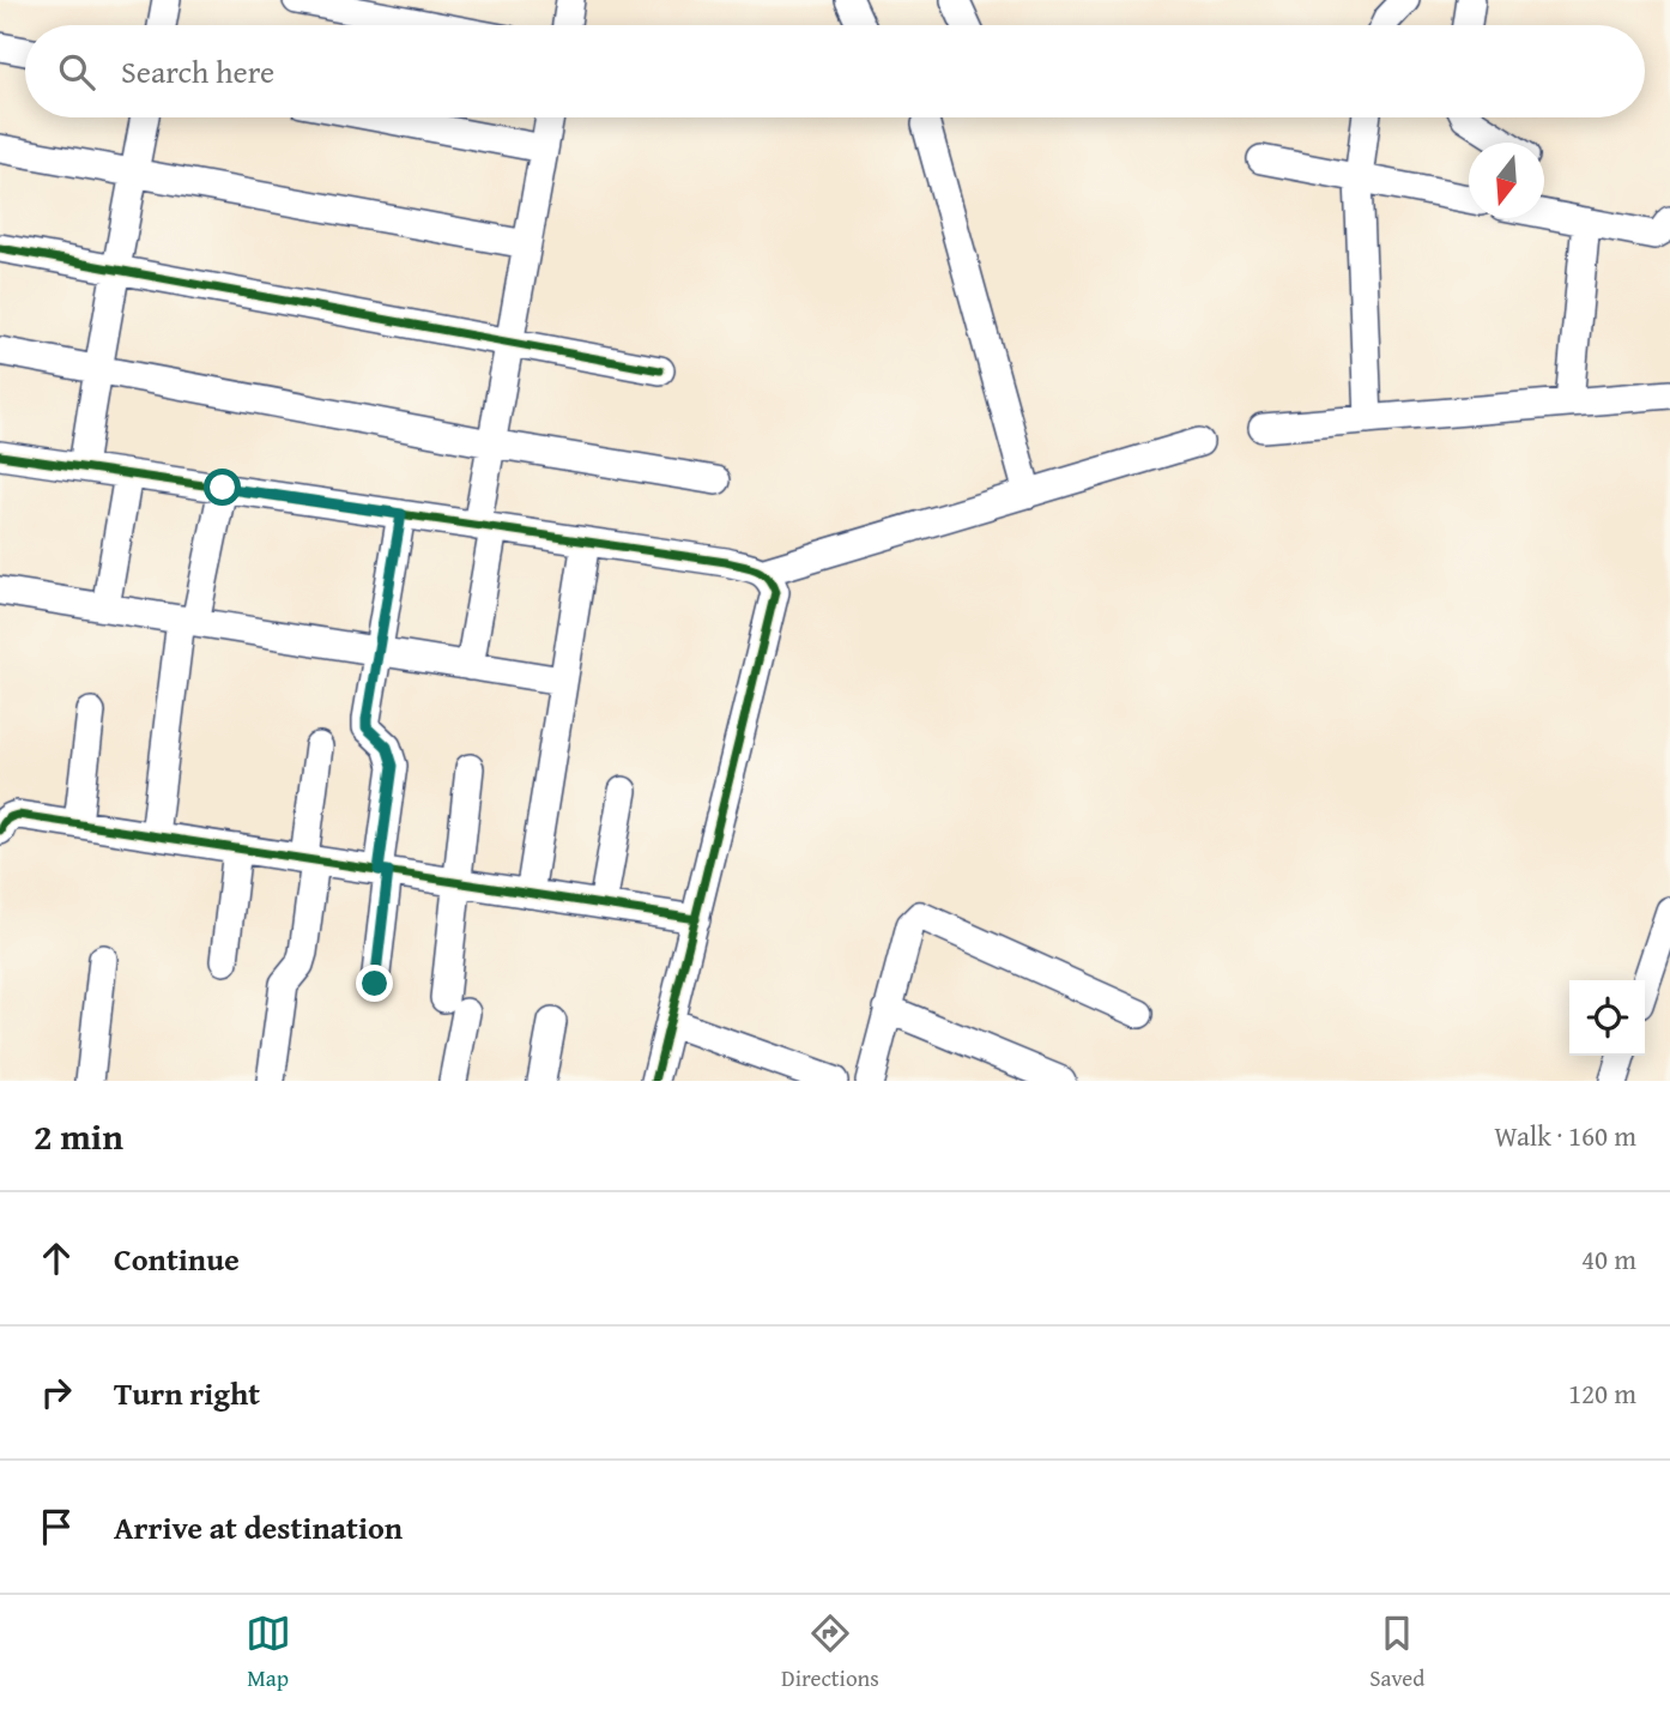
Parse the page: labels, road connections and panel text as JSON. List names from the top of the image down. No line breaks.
{"north":"bottom","page":{"search":"Search here","heading":["2 min","Walk · 160 m"],"list":[["Continue","40 m"],["Turn right","120 m"],"Arrive at destination"],"nav":["Map","Directions","Saved"]}}
